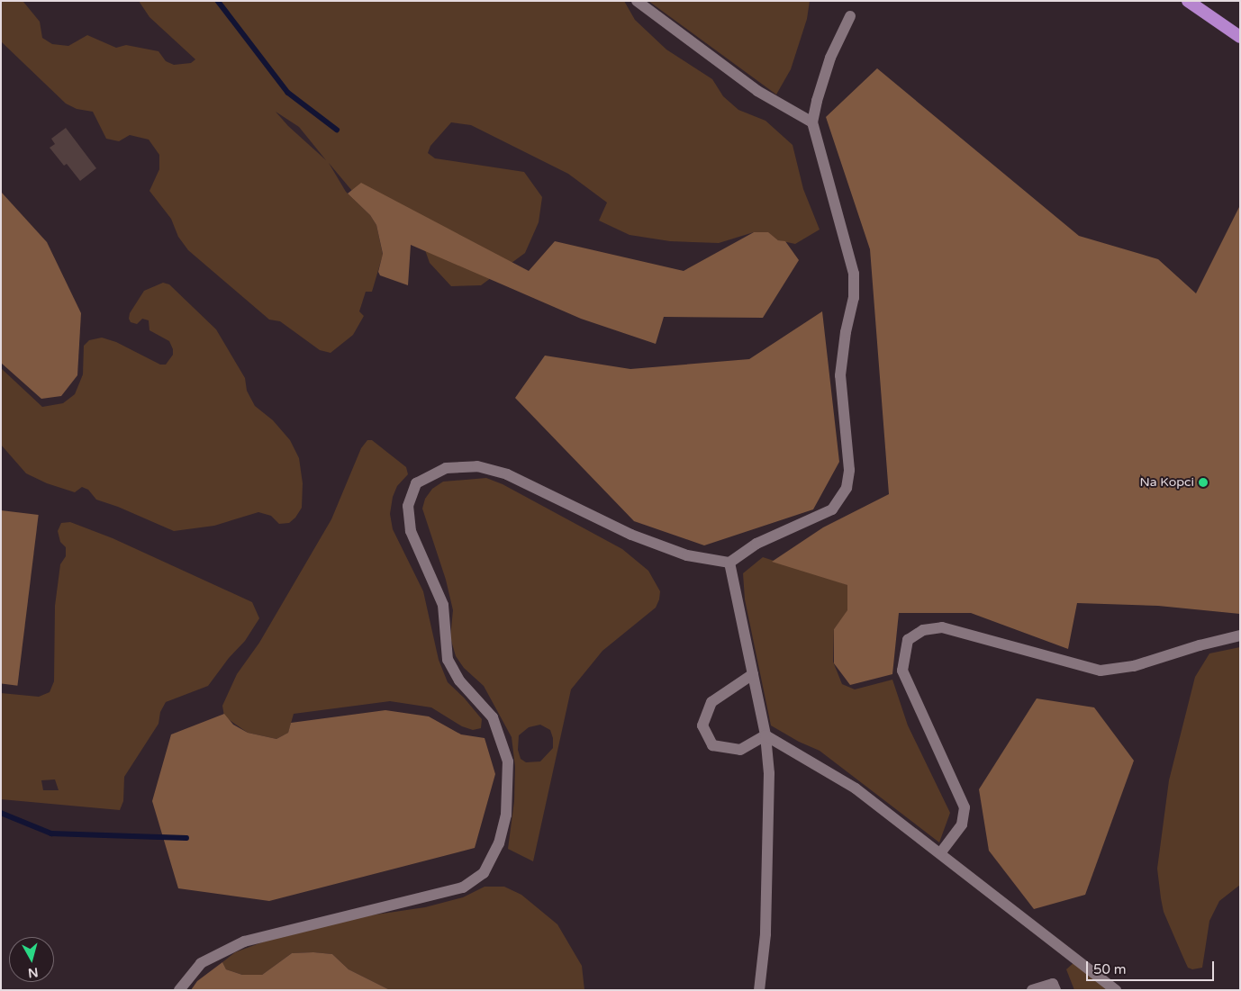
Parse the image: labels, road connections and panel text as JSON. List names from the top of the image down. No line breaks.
{"places":["Na Kopci"],"scale_bar":"50 m","north":"bottom"}
